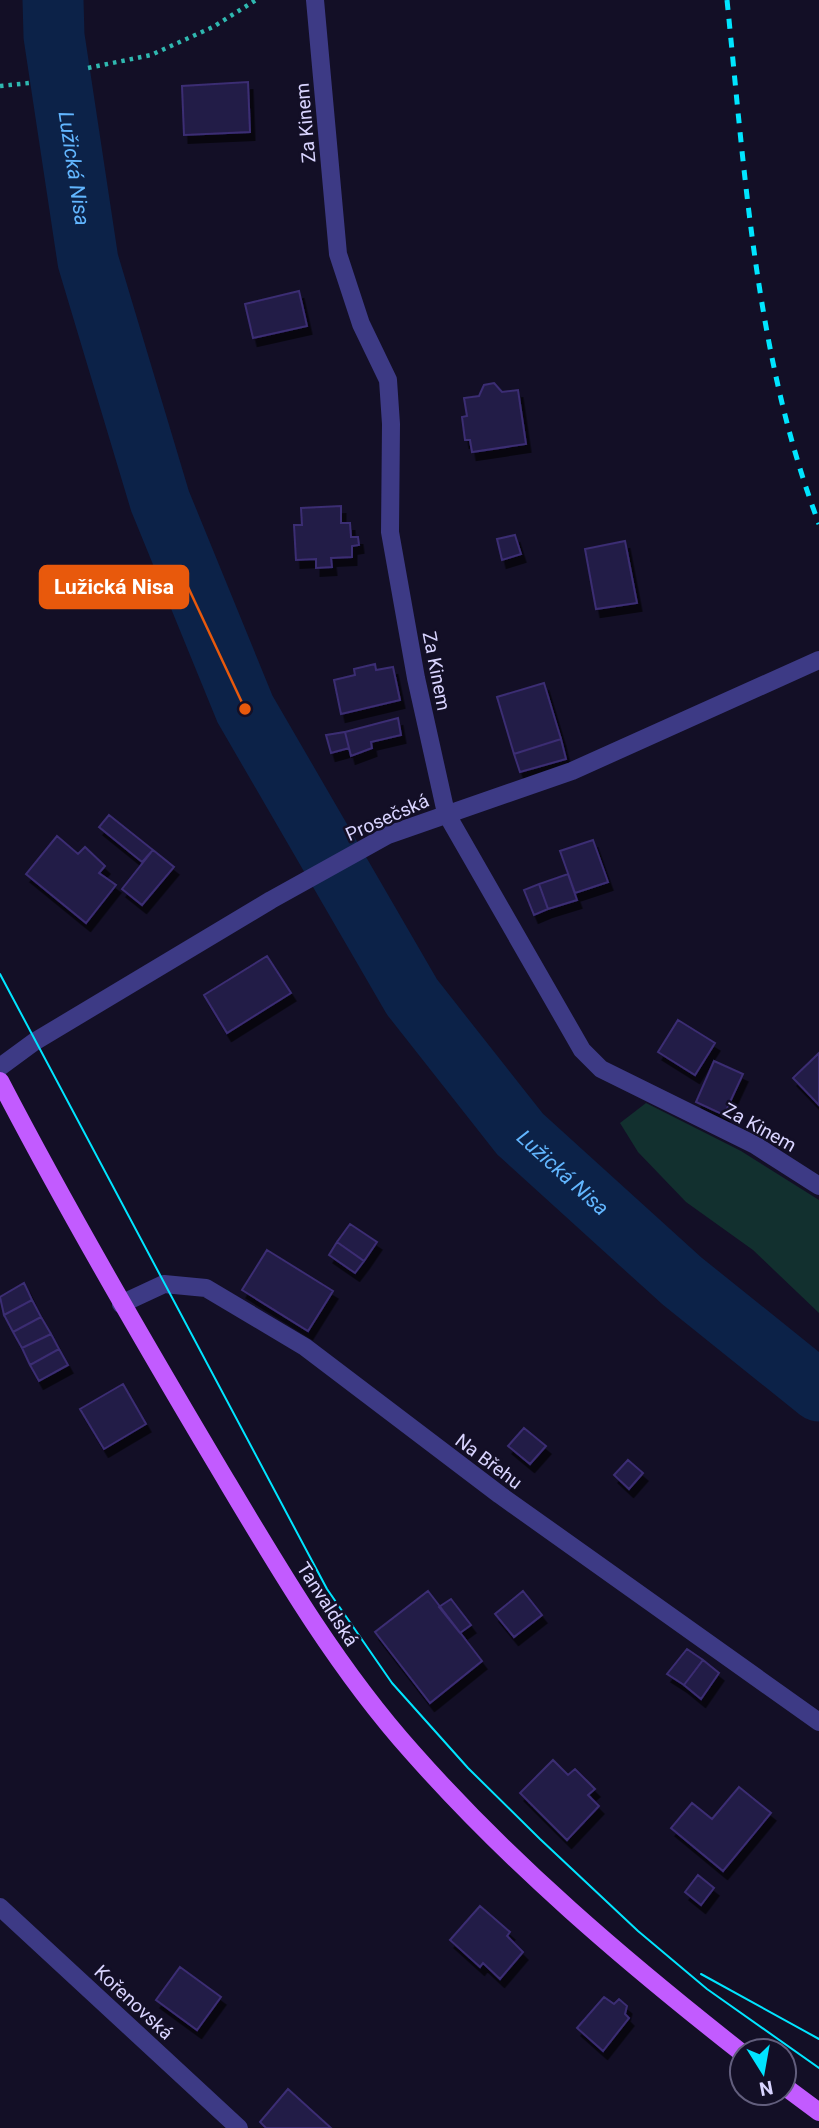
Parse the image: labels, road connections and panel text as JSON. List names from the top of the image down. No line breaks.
{"streets":{"main road":["Tanvaldská"],"street":["Za Kinem","Prosečská","Na Břehu","Kořenovská"]},"crossings":[["Za Kinem","Prosečská"],["Na Břehu","Tanvaldská"]],"water":["Lužická Nisa"],"places":["Lužická Nisa"],"north":"bottom"}
